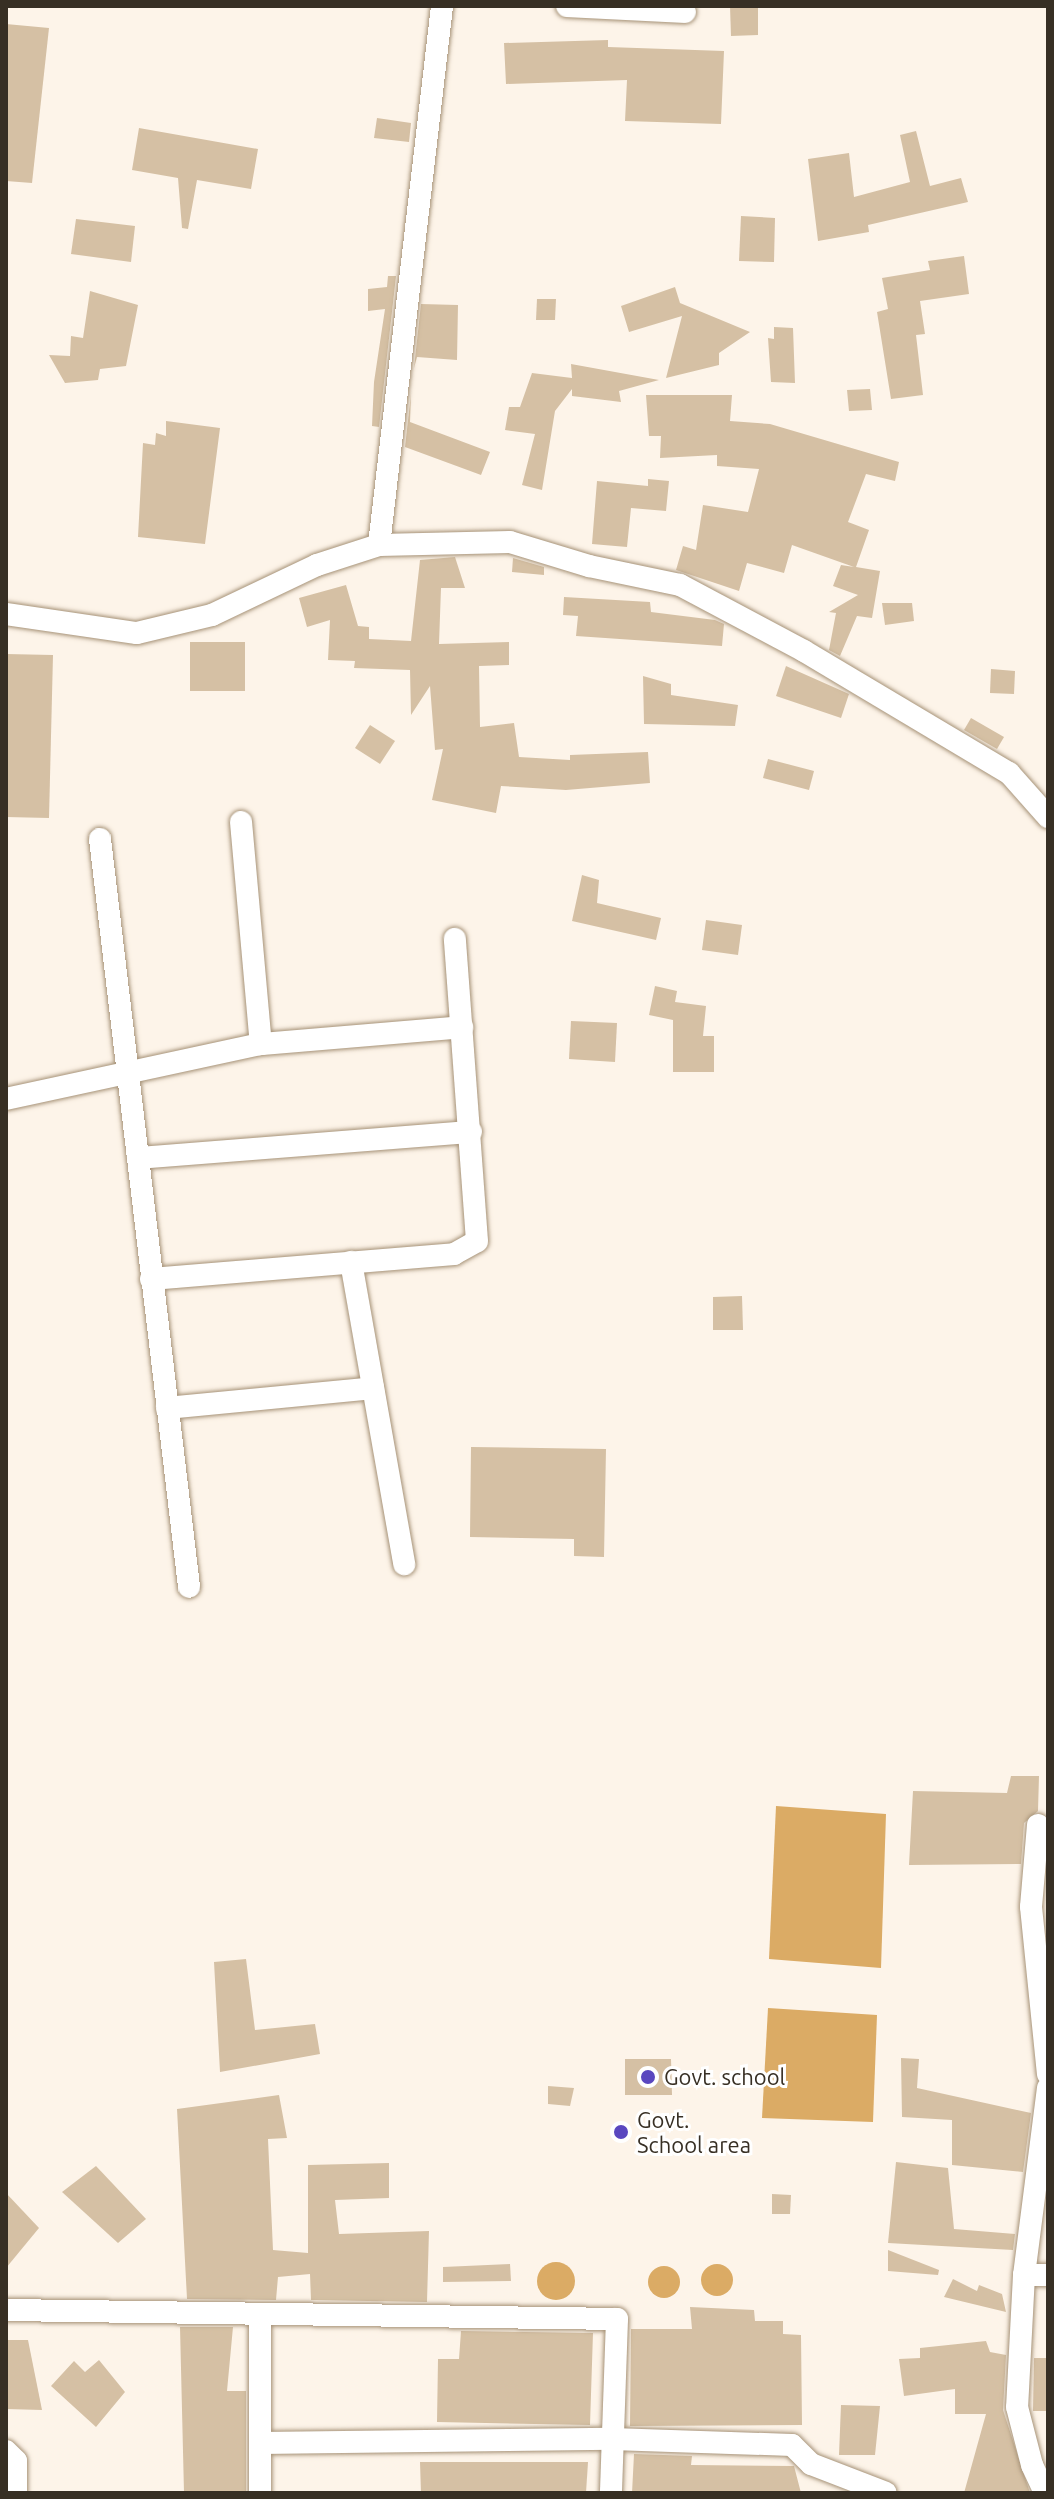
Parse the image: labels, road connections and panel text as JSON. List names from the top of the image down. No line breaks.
{"places":["Govt. school","Govt. School area"]}
